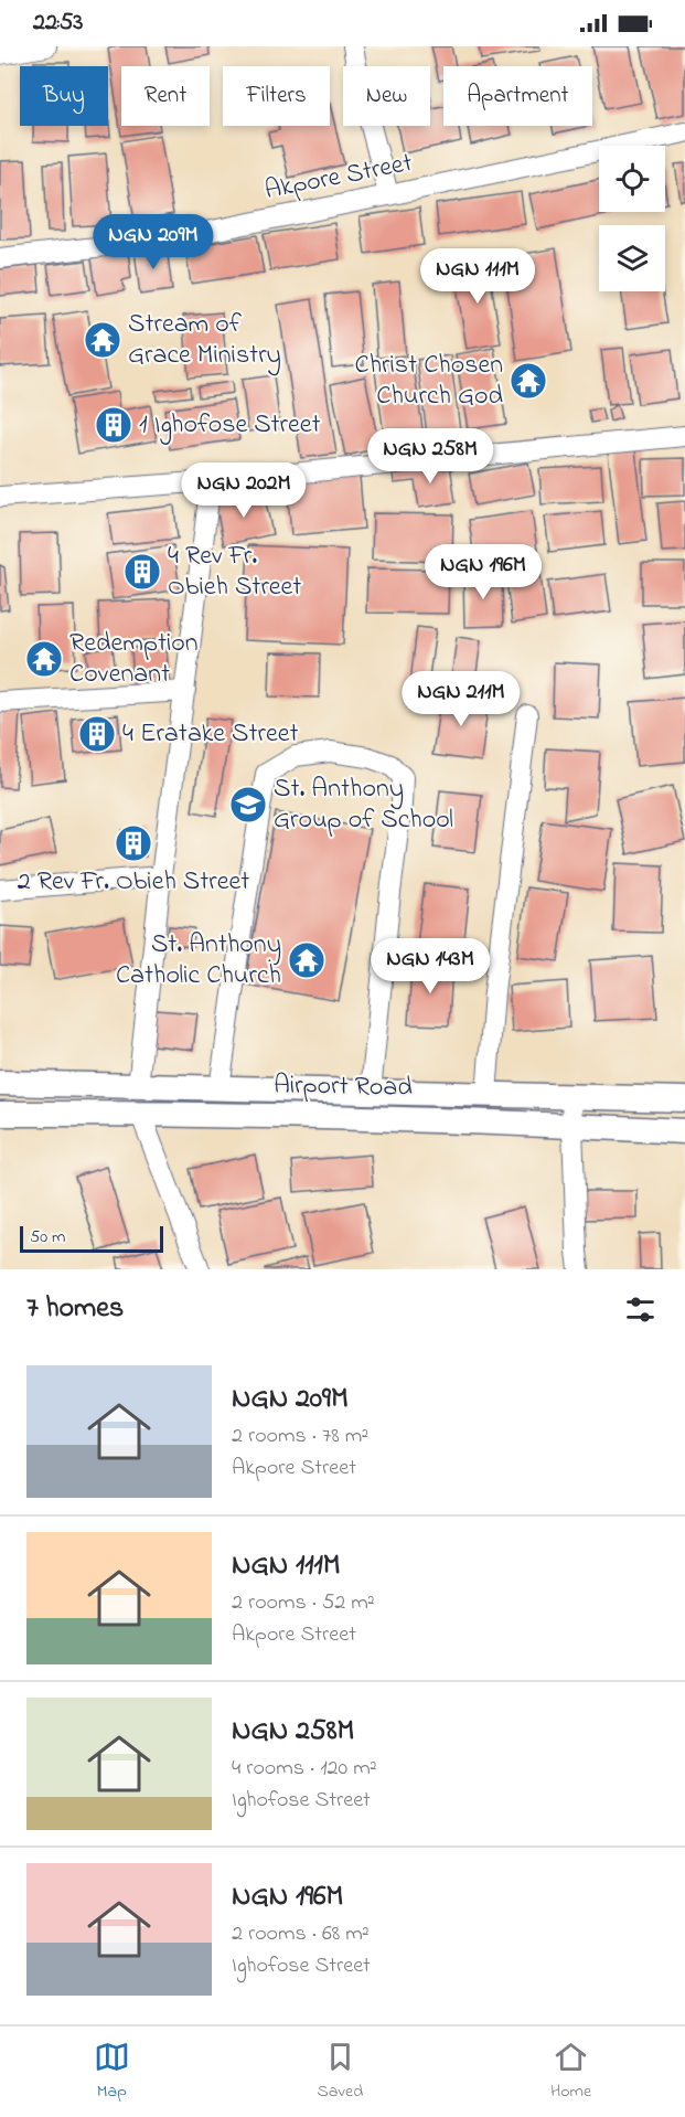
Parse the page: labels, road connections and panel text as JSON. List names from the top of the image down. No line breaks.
{"streets":{"main road":["Airport Road"],"street":["Akpore Street"]},"places":{"temple":["Stream of Grace Ministry","Christ Chosen Church God","Redemption Covenant","St. Anthony Catholic Church"],"building":["1 Ighofose Street","4 Rev Fr. Obieh Street","4 Eratake Street","2 Rev Fr. Obieh Street"],"school or university":["St. Anthony Group of School"]},"scale_bar":"50 m","page":{"status":"22:53","chip":["Buy","Rent","Filters","New","Apartment"],"price":["NGN 209M","NGN 111M","NGN 258M","NGN 202M","NGN 196M","NGN 211M","NGN 143M"],"scale":"50 m","heading":"7 homes","list":[{"name":"NGN 209M","note":"2 rooms · 78 m² · Akpore Street"},{"name":"NGN 111M","note":"2 rooms · 52 m² · Akpore Street"},{"name":"NGN 258M","note":"4 rooms · 120 m² · Ighofose Street"},{"name":"NGN 196M","note":"2 rooms · 68 m² · Ighofose Street"}],"tabs":["Map","Saved","Home"]}}
